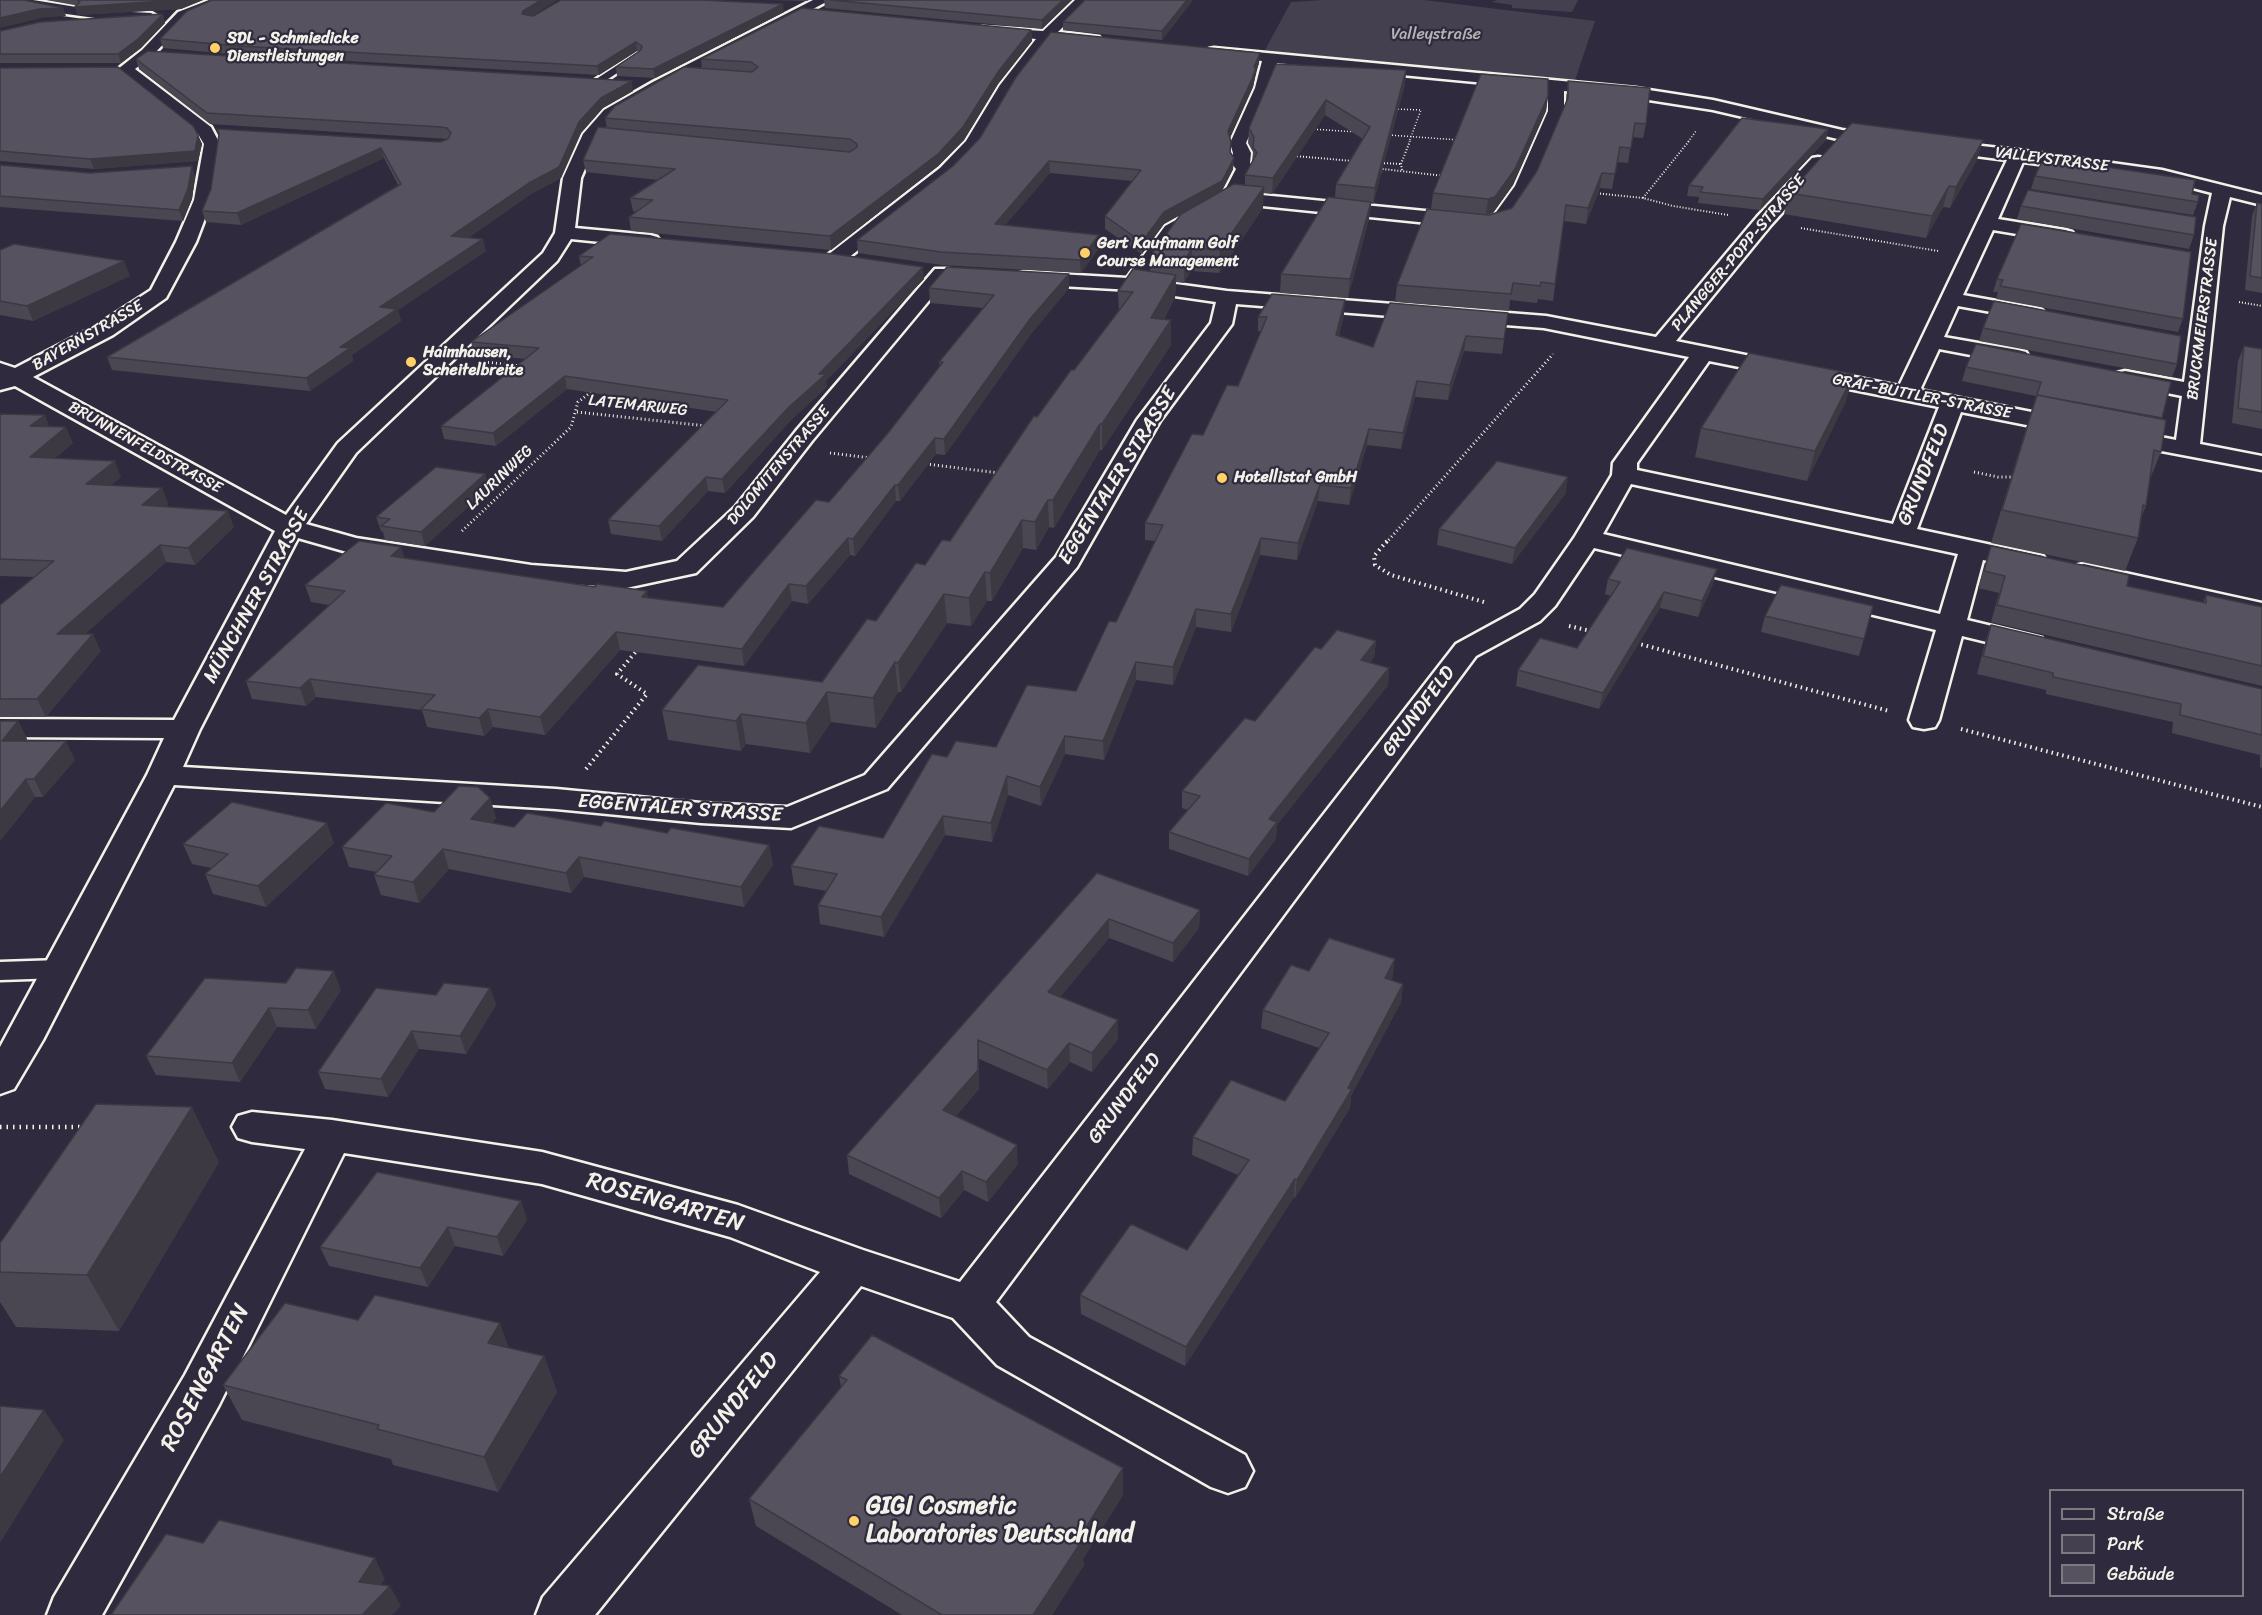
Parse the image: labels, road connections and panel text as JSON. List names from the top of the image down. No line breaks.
{"streets":{"street":["VALLEYSTRASSE","PLANGGER-POPP-STRASSE","BRUCKMEIERSTRASSE","BAYERNSTRASSE","GRAF-BUTTLER-STRASSE","BRUNNENFELDSTRASSE","DOLOMITENSTRASSE","GRUNDFELD","EGGENTALER STRASSE","MÜNCHNER STRASSE","ROSENGARTEN"],"path":["LATEMARWEG","LAURINWEG"]},"crossings":[["VALLEYSTRASSE","BRUCKMEIERSTRASSE"],["PLANGGER-POPP-STRASSE","GRAF-BUTTLER-STRASSE"],["BRUCKMEIERSTRASSE","GRAF-BUTTLER-STRASSE"],["BAYERNSTRASSE","BRUNNENFELDSTRASSE"],["GRAF-BUTTLER-STRASSE","GRUNDFELD"],["GRAF-BUTTLER-STRASSE","EGGENTALER STRASSE"],["LATEMARWEG","LAURINWEG"],["BRUNNENFELDSTRASSE","DOLOMITENSTRASSE"],["BRUNNENFELDSTRASSE","MÜNCHNER STRASSE"],["DOLOMITENSTRASSE","LAURINWEG"],["DOLOMITENSTRASSE","MÜNCHNER STRASSE"],["GRUNDFELD","ROSENGARTEN"],["EGGENTALER STRASSE","MÜNCHNER STRASSE"]],"parks":["Valleystraße"],"places":["SDL - Schmiedicke Dienstleistungen","Gert Kaufmann Golf Course Management","Haimhausen, Scheitelbreite","Hotellistat GmbH","GIGI Cosmetic Laboratories Deutschland"],"legend":["Straße","Park","Gebäude"]}
